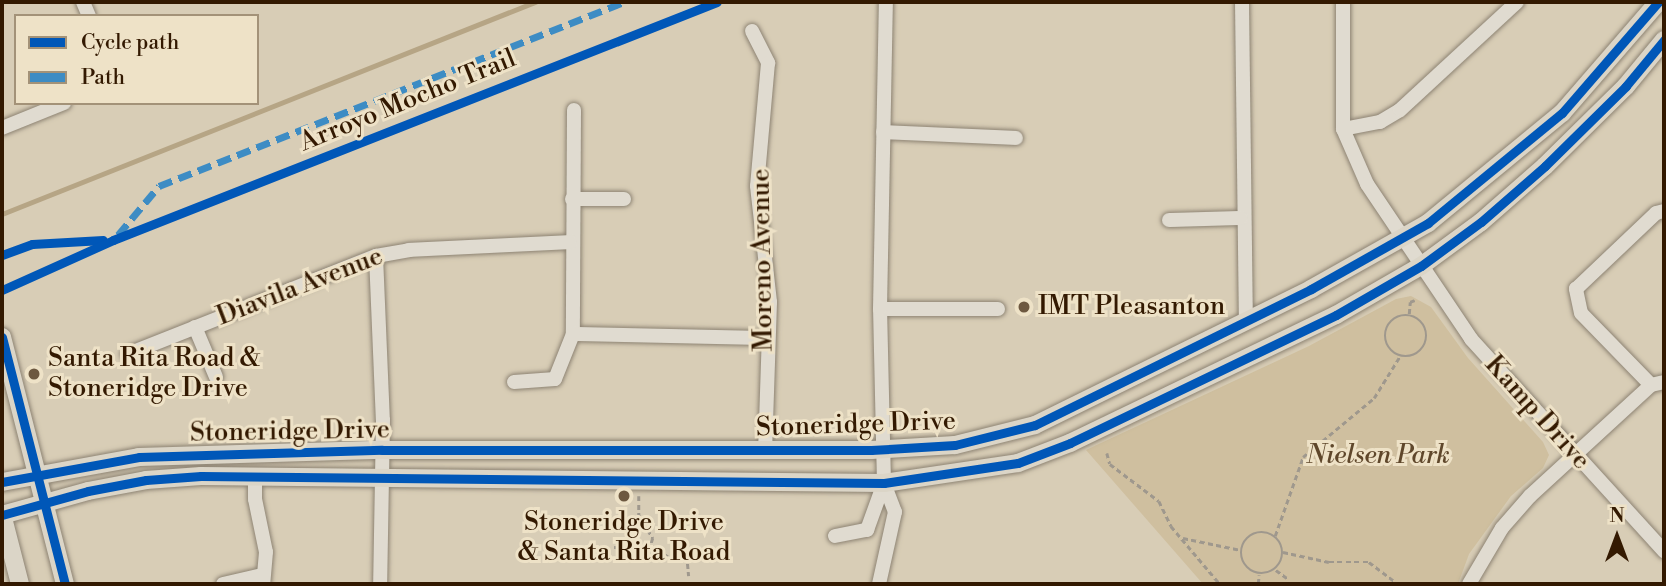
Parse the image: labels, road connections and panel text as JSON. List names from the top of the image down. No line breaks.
{"streets":{"main road":["Stoneridge Drive"],"street":["Moreno Avenue","Diavila Avenue","Kamp Drive"],"cycle path":["Arroyo Mocho Trail"]},"crossings":[["Moreno Avenue","Stoneridge Drive"],["Kamp Drive","Stoneridge Drive"]],"parks":["Nielsen Park"],"places":["IMT Pleasanton","Santa Rita Road & Stoneridge Drive","Stoneridge Drive & Santa Rita Road"],"legend":["Cycle path","Path"],"north":"top"}
